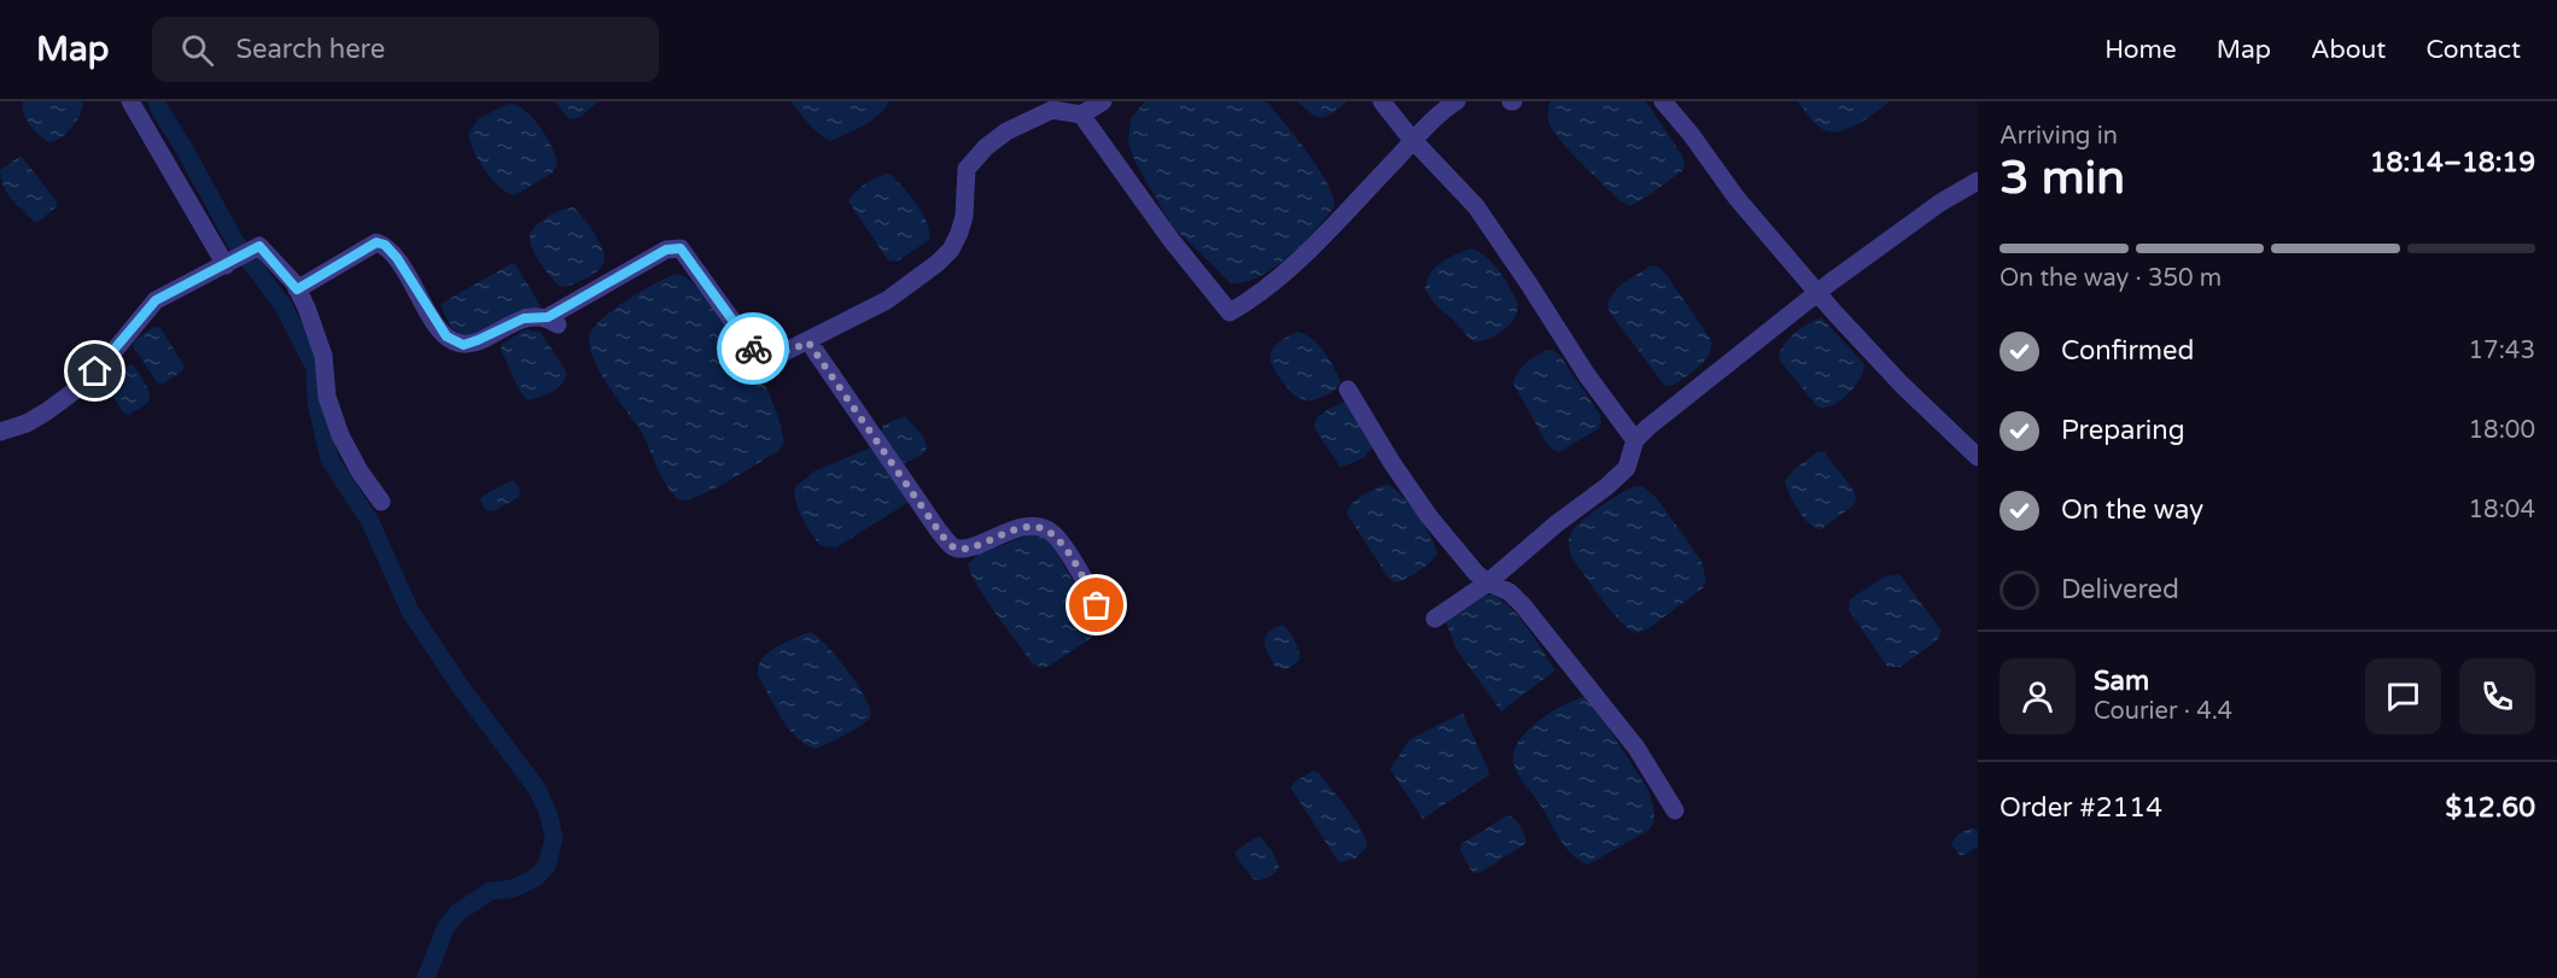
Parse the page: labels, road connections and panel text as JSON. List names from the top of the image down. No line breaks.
{"page":{"header":"Map","search":"Search here","nav":["Home","Map","About","Contact"],"heading":["3 min","Arriving in","18:14–18:19"],"panel":["Sam","Courier · 4.4","Order #2114","$12.60"],"bar":"On the way · 350 m","list":[["Confirmed","17:43"],["Preparing","18:00"],["On the way","18:04"],"Delivered"]}}
